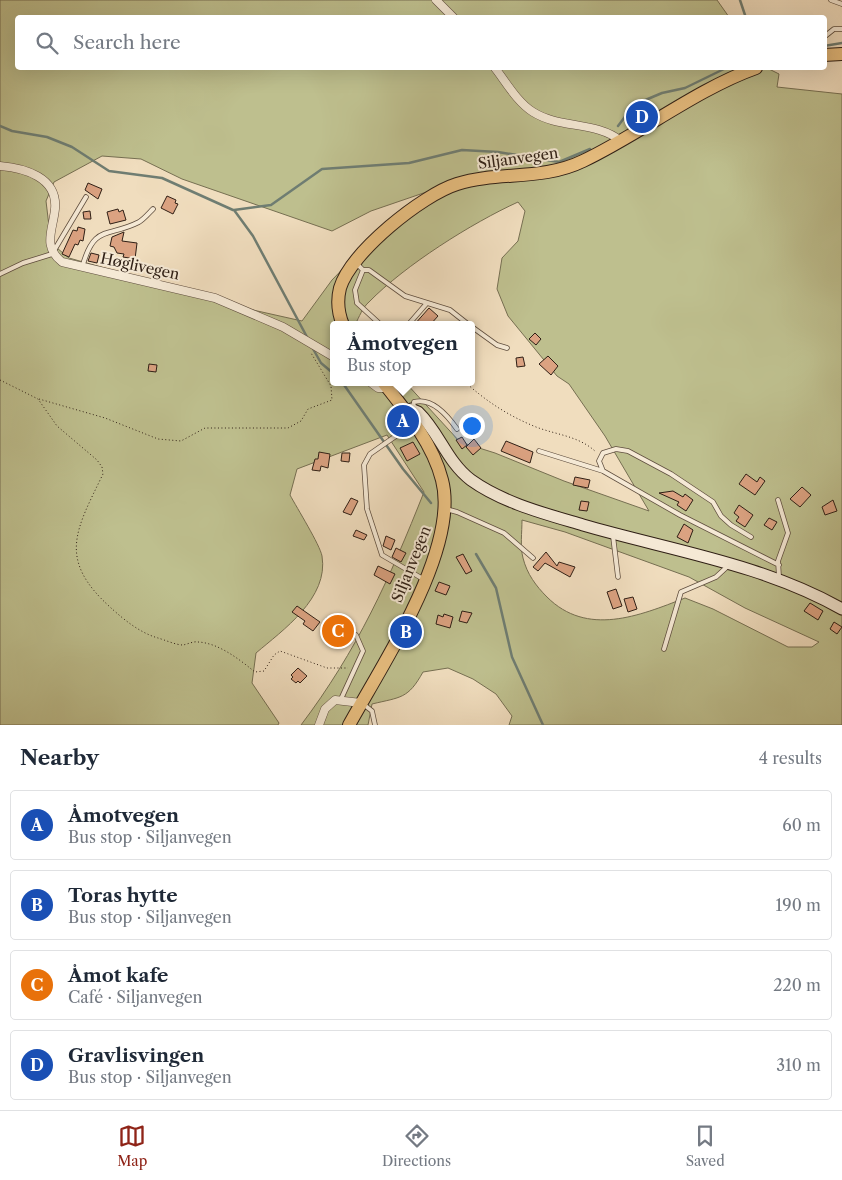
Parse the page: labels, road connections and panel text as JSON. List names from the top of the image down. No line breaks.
{"streets":{"main road":["Siljanvegen"],"street":["Høglivegen"]},"page":{"search":"Search here","pins":["D","A","C","B"],"popup":["Åmotvegen","Bus stop"],"heading":["Nearby","4 results"],"list":[{"mark":"A","name":"Åmotvegen","note":"Bus stop · Siljanvegen","value":"60 m"},{"mark":"B","name":"Toras hytte","note":"Bus stop · Siljanvegen","value":"190 m"},{"mark":"C","name":"Åmot kafe","note":"Café · Siljanvegen","value":"220 m"},{"mark":"D","name":"Gravlisvingen","note":"Bus stop · Siljanvegen","value":"310 m"}],"nav":["Map","Directions","Saved"]}}
